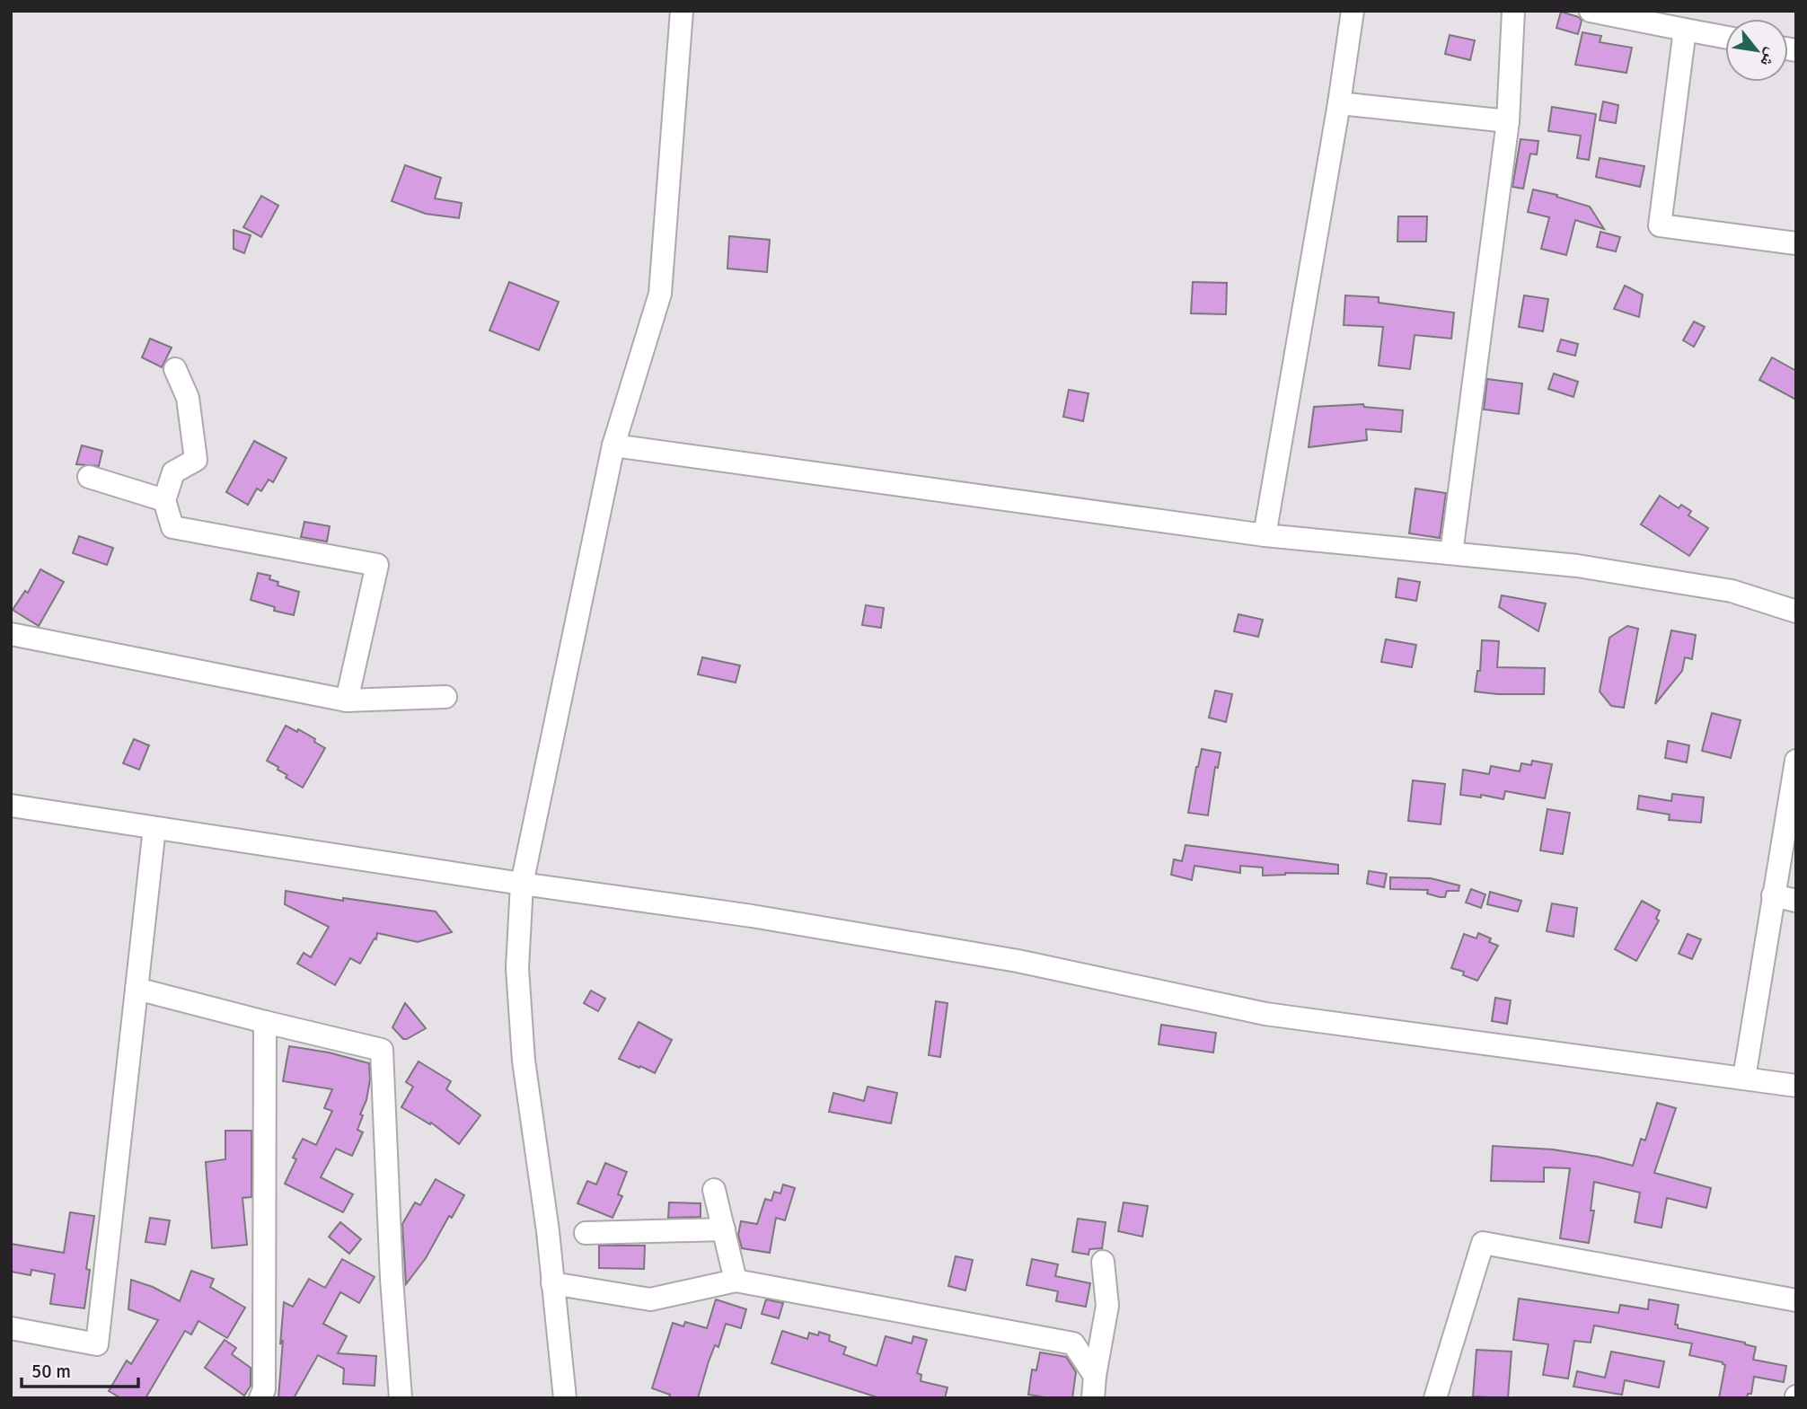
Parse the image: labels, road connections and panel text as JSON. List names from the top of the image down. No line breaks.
{"scale_bar":"50 m","north":"bottom right"}
